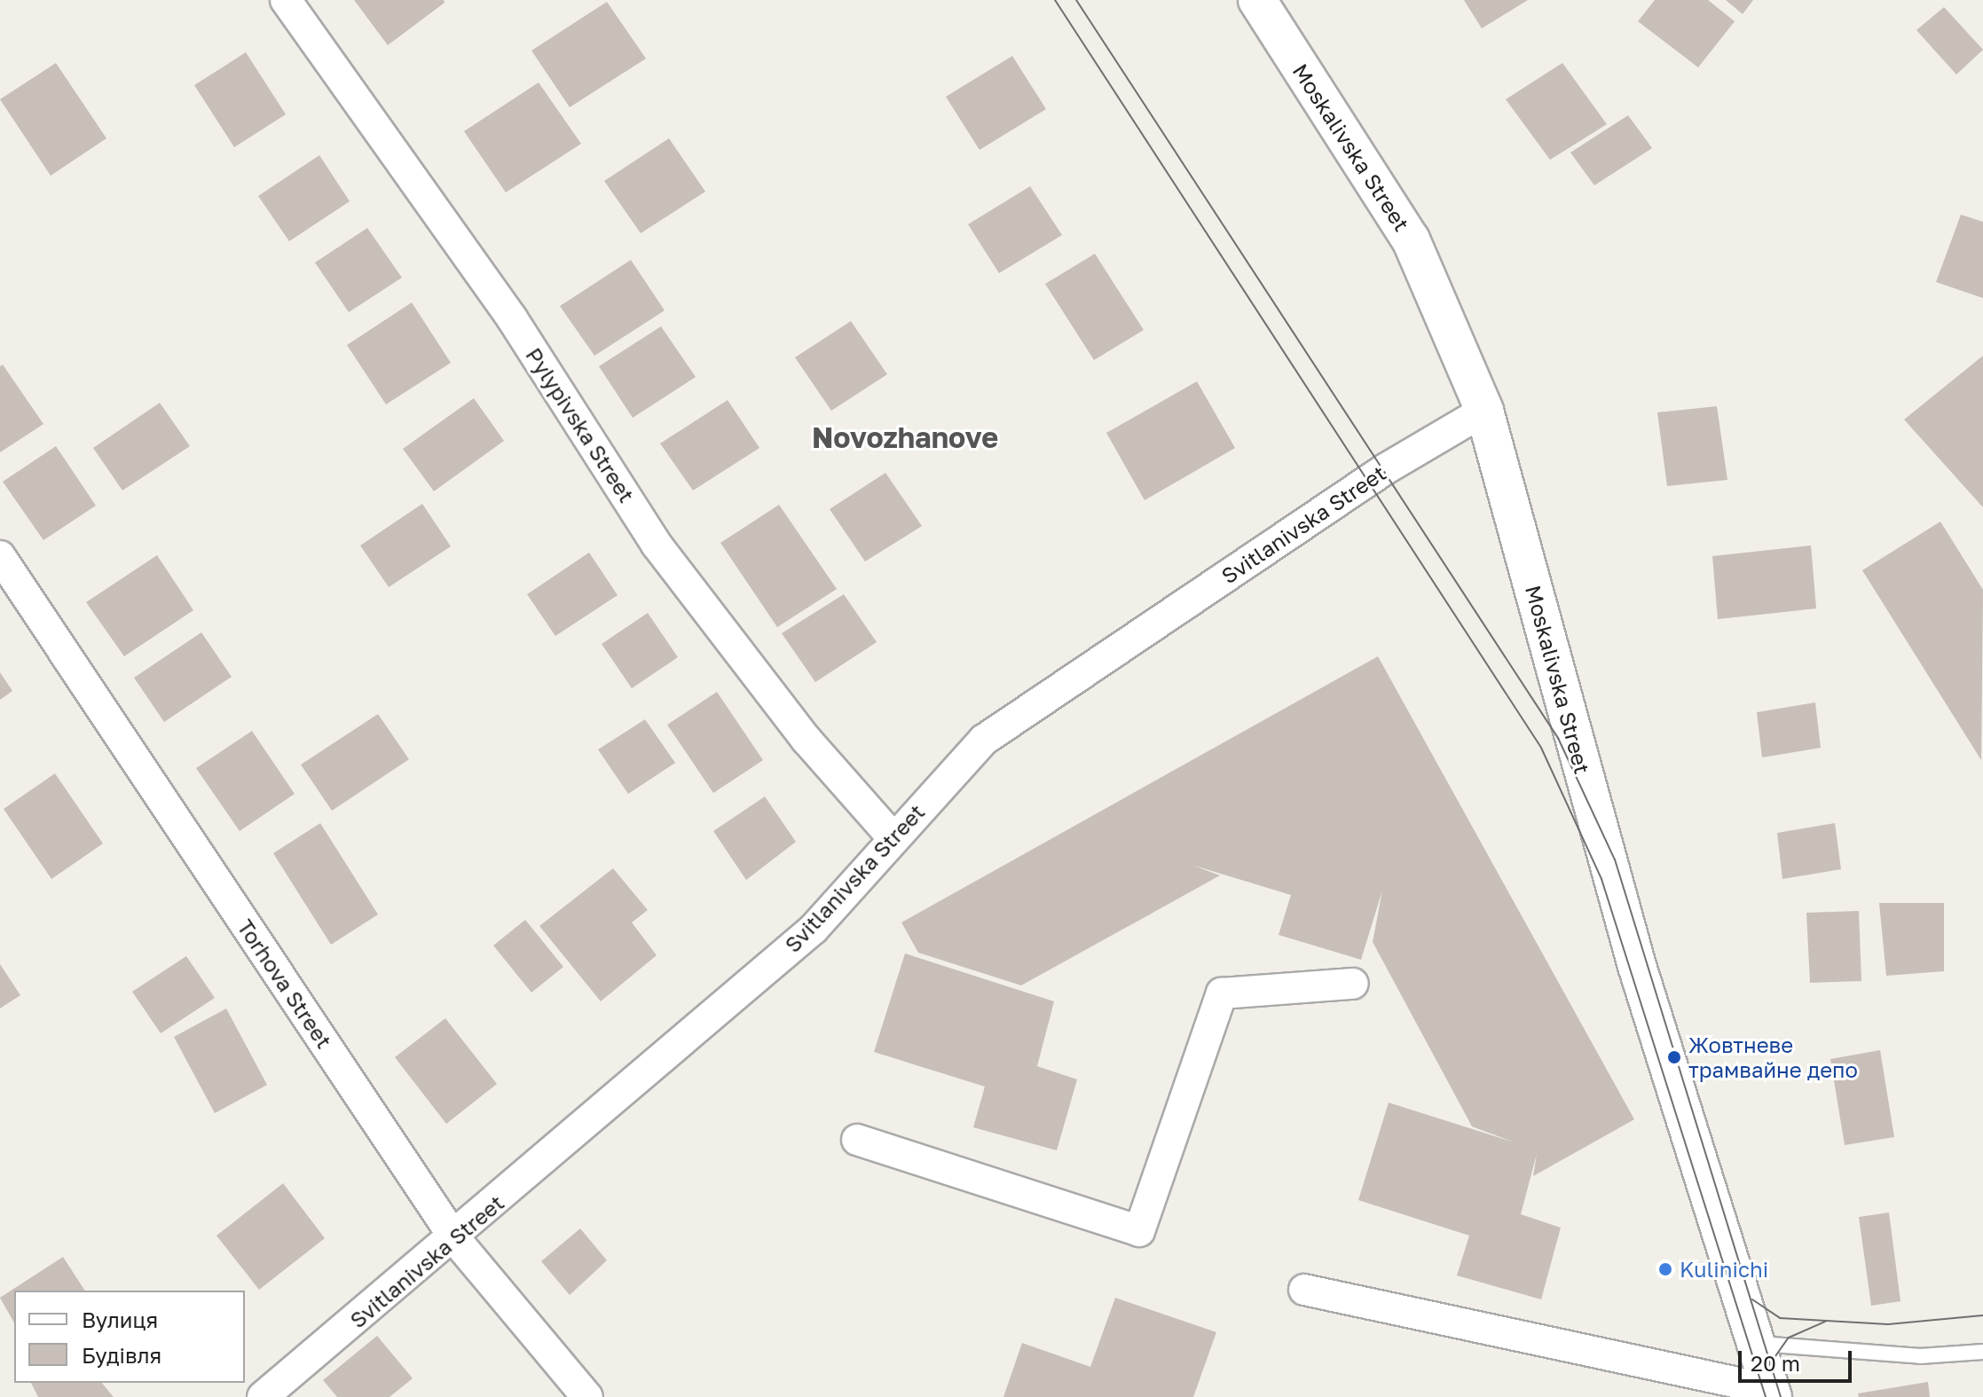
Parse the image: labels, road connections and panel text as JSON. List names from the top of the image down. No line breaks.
{"streets":{"street":["Moskalivska Street","Pylypivska Street","Svitlanivska Street","Torhova Street"]},"crossings":[["Moskalivska Street","Svitlanivska Street"],["Pylypivska Street","Svitlanivska Street"],["Svitlanivska Street","Torhova Street"]],"districts":["Novozhanove"],"places":["Жовтневе трамвайне депо","Kulinichi"],"legend":["Вулиця","Будівля"],"scale_bar":"20 m"}
